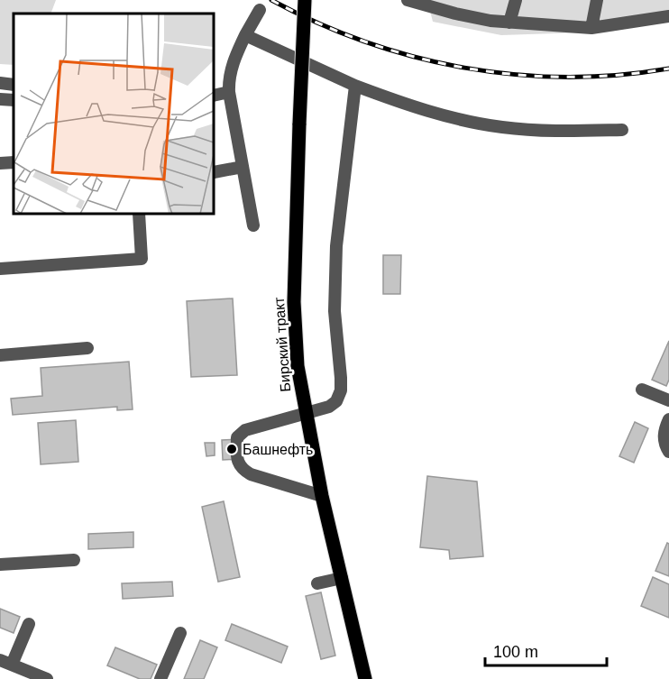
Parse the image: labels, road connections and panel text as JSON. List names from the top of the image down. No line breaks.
{"streets":{"main road":["Бирский тракт"]},"places":["Башнефть"],"scale_bar":"100 m"}
